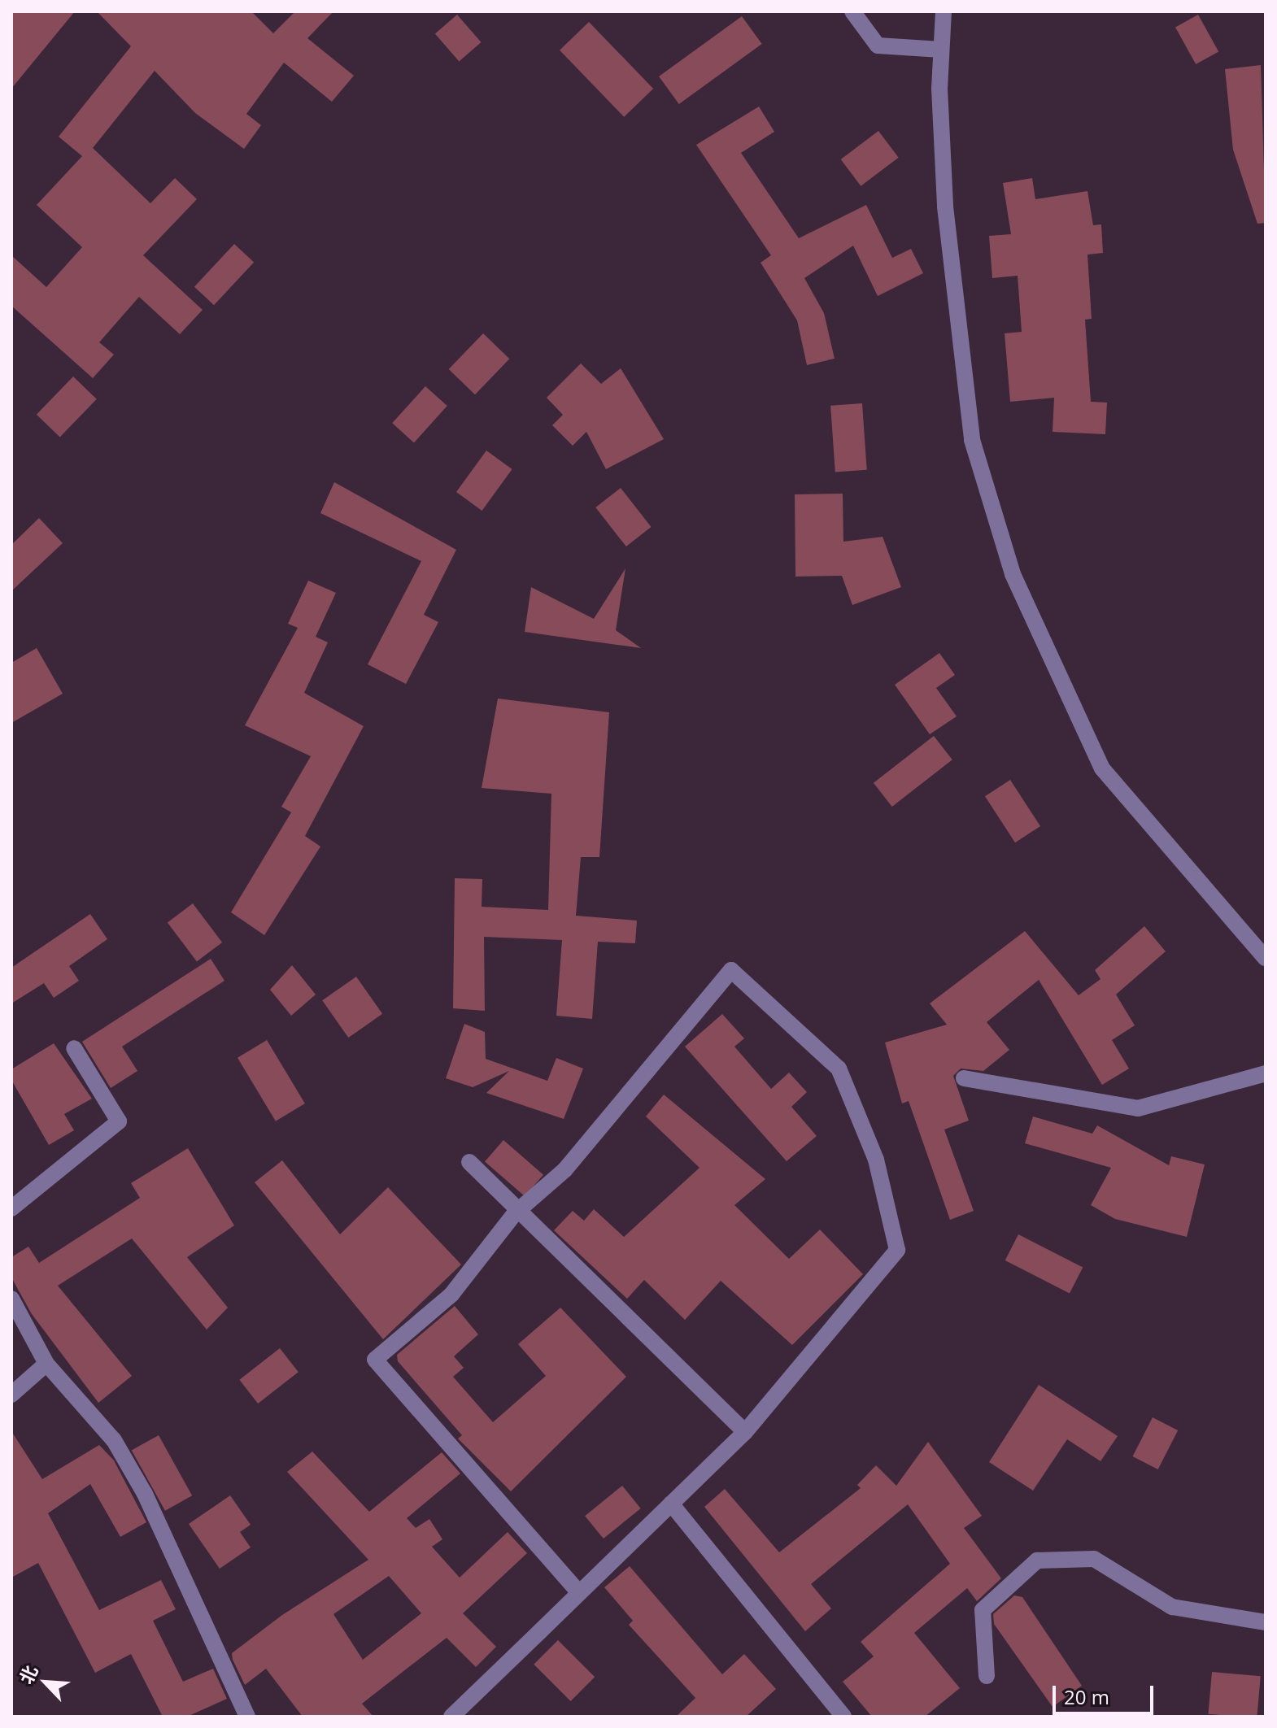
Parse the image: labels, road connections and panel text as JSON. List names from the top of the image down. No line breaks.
{"scale_bar":"20 m","north":"top left"}
